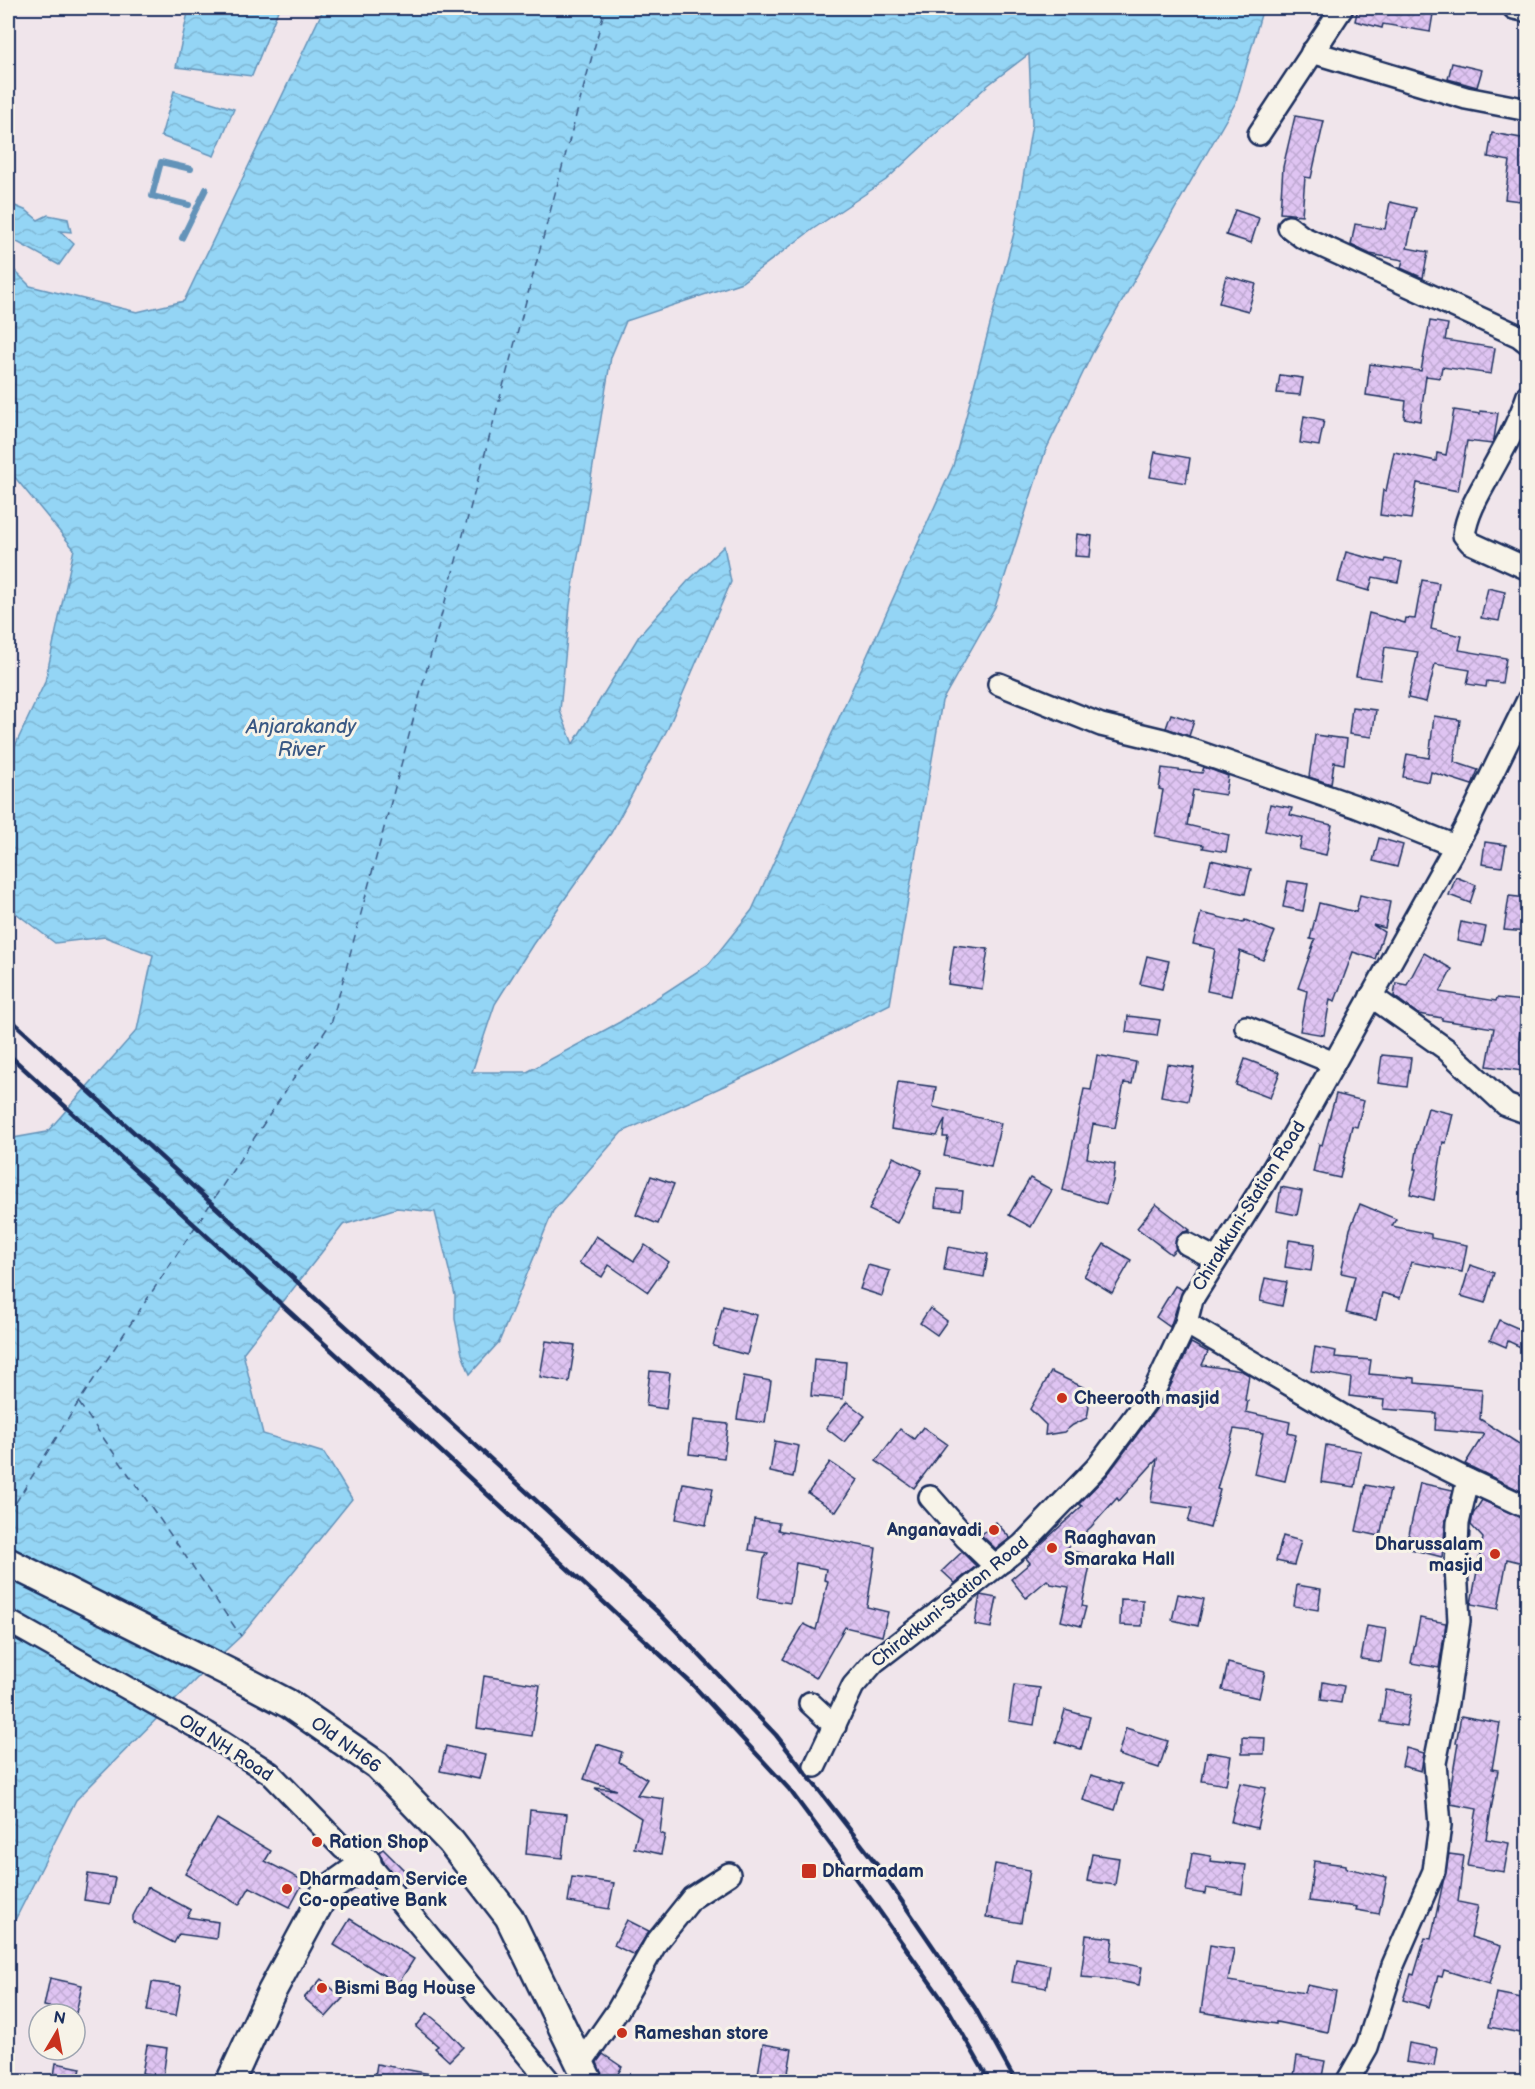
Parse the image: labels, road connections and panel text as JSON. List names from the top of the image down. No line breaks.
{"streets":{"main road":["Old NH66"],"street":["Chirakkuni-Station Road","Old NH Road"]},"water":["Anjarakandy River"],"places":{"other":["Cheerooth masjid","Anganavadi","Raaghavan Smaraka Hall","Dharussalam masjid","Ration Shop","Dharmadam Service Co-opeative Bank","Bismi Bag House","Rameshan store"],"transit":["Dharmadam"]},"north":"top"}
